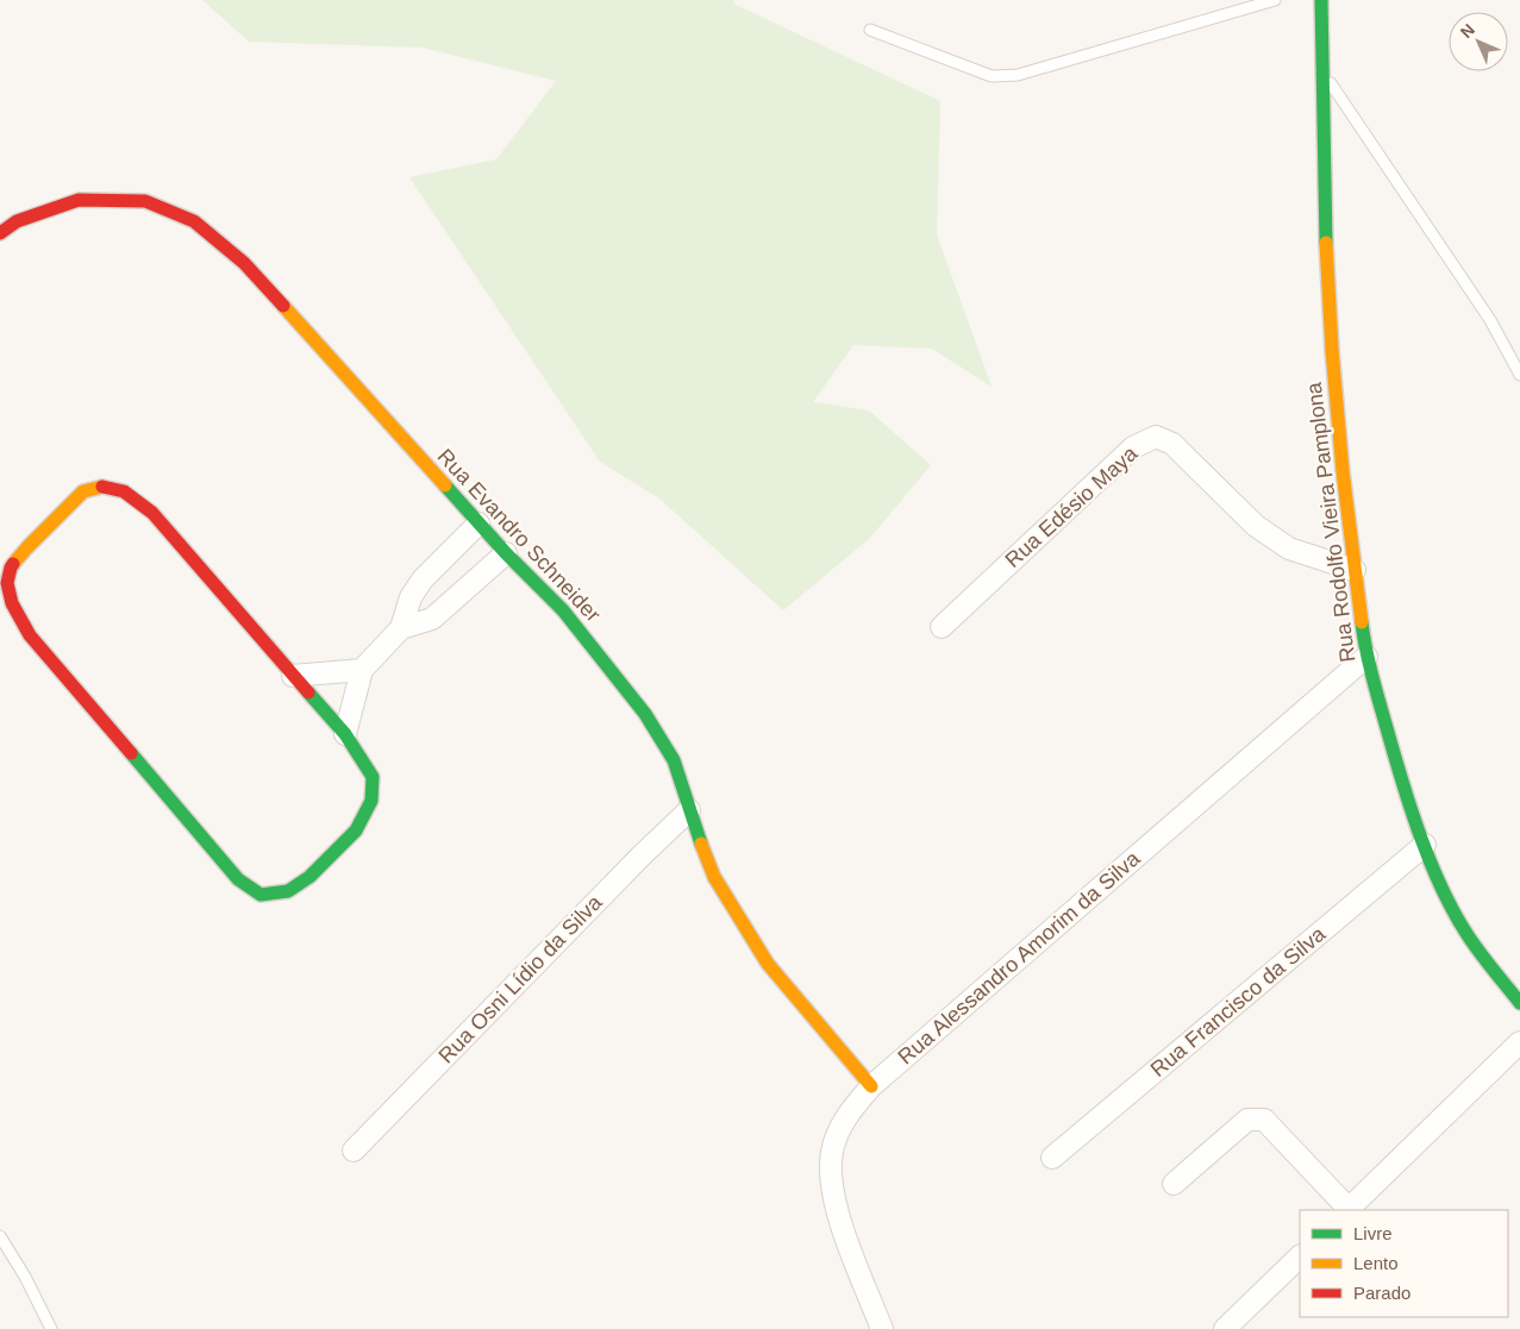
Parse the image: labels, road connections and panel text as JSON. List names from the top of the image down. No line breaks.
{"streets":{"street":["Rua Edésio Maya","Rua Rodolfo Vieira Pamplona","Rua Evandro Schneider","Rua Alessandro Amorim da Silva","Rua Osni Lídio da Silva","Rua Francisco da Silva"]},"crossings":[["Rua Edésio Maya","Rua Rodolfo Vieira Pamplona"],["Rua Rodolfo Vieira Pamplona","Rua Alessandro Amorim da Silva"],["Rua Rodolfo Vieira Pamplona","Rua Francisco da Silva"],["Rua Evandro Schneider","Rua Alessandro Amorim da Silva"],["Rua Evandro Schneider","Rua Osni Lídio da Silva"]],"legend":["Livre","Lento","Parado"],"north":"top left"}
